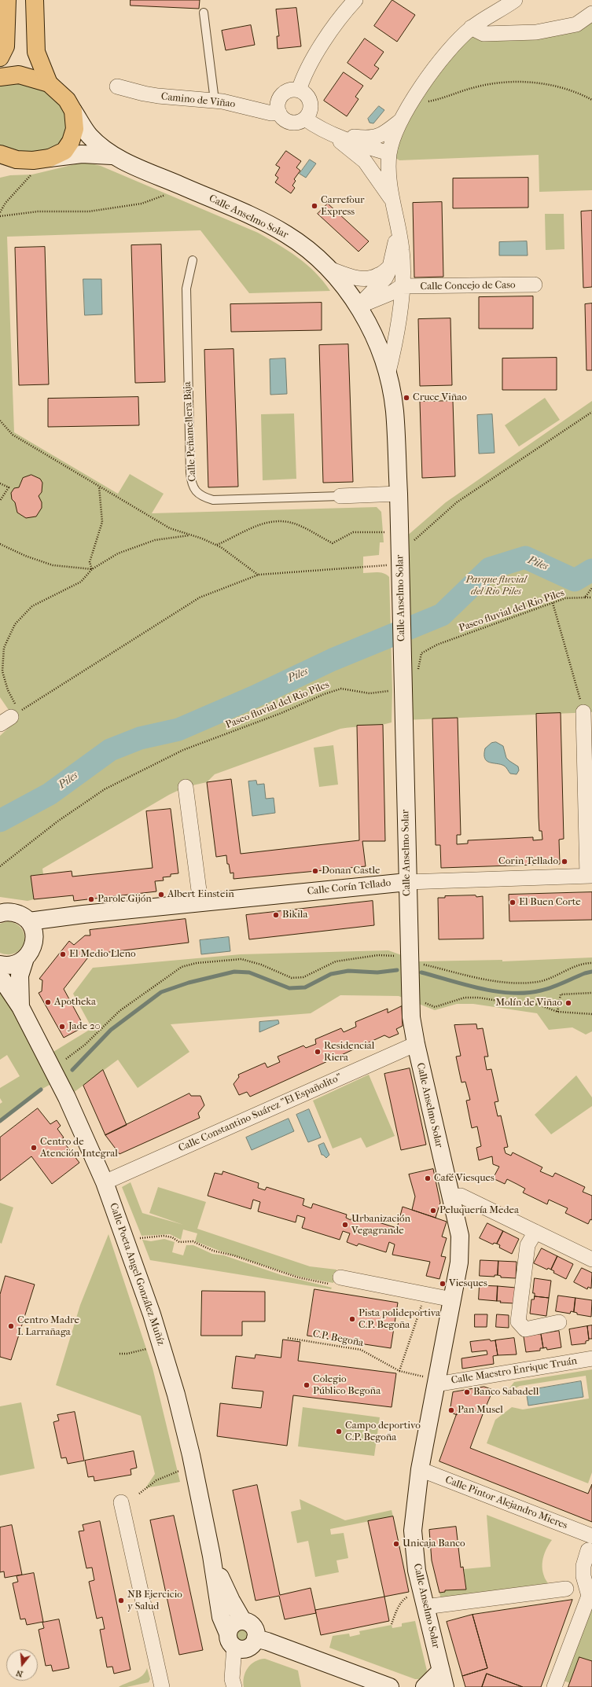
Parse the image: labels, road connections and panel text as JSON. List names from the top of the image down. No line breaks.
{"streets":{"main road":["Calle Anselmo Solar","Calle Corín Tellado","Calle Poeta Angel González Muñíz"],"street":["Camino de Viñao","Calle Concejo de Caso","Calle Peñamellera Baja","Calle Constantino Suárez \"El Españolito\"","Calle Maestro Enrique Truán","Calle Pintor Alejandro Mieres"],"path":["Paseo fluvial del Rio Piles","C.P. Begoña"]},"crossings":[["Calle Anselmo Solar","Calle Peñamellera Baja"],["Calle Anselmo Solar","Paseo fluvial del Rio Piles"],["Calle Anselmo Solar","Calle Corín Tellado"],["Calle Anselmo Solar","Calle Constantino Suárez \"El Españolito\""],["Calle Anselmo Solar","C.P. Begoña"],["Calle Anselmo Solar","Calle Maestro Enrique Truán"],["Calle Anselmo Solar","Calle Pintor Alejandro Mieres"],["Calle Corín Tellado","Calle Poeta Angel González Muñíz"],["Calle Constantino Suárez \"El Españolito\"","Calle Poeta Angel González Muñíz"],["C.P. Begoña","Calle Maestro Enrique Truán"]],"water":["Piles"],"parks":["Parque fluvial del Rio Piles"],"places":["Carrefour Express","Cruce Viñao","Corin Tellado","Donan Castle","Albert Einstein","Parole Gijón","El Buen Corte","Bikila","El Medio Lleno","Apotheka","Molín de Viñao","Jade 20","Residencial Riera","Centro de Atención Integral","Café Viesques","Peluquería Medea","Urbanización Vegagrande","Viesques","Pista polideportiva C.P. Begoña","Centro Madre I. Larrañaga","Colegio Público Begoña","Banco Sabadell","Pan Musel","Campo deportivo C.P. Begoña","Unicaja Banco","NB Ejercicio y Salud"],"north":"bottom"}
